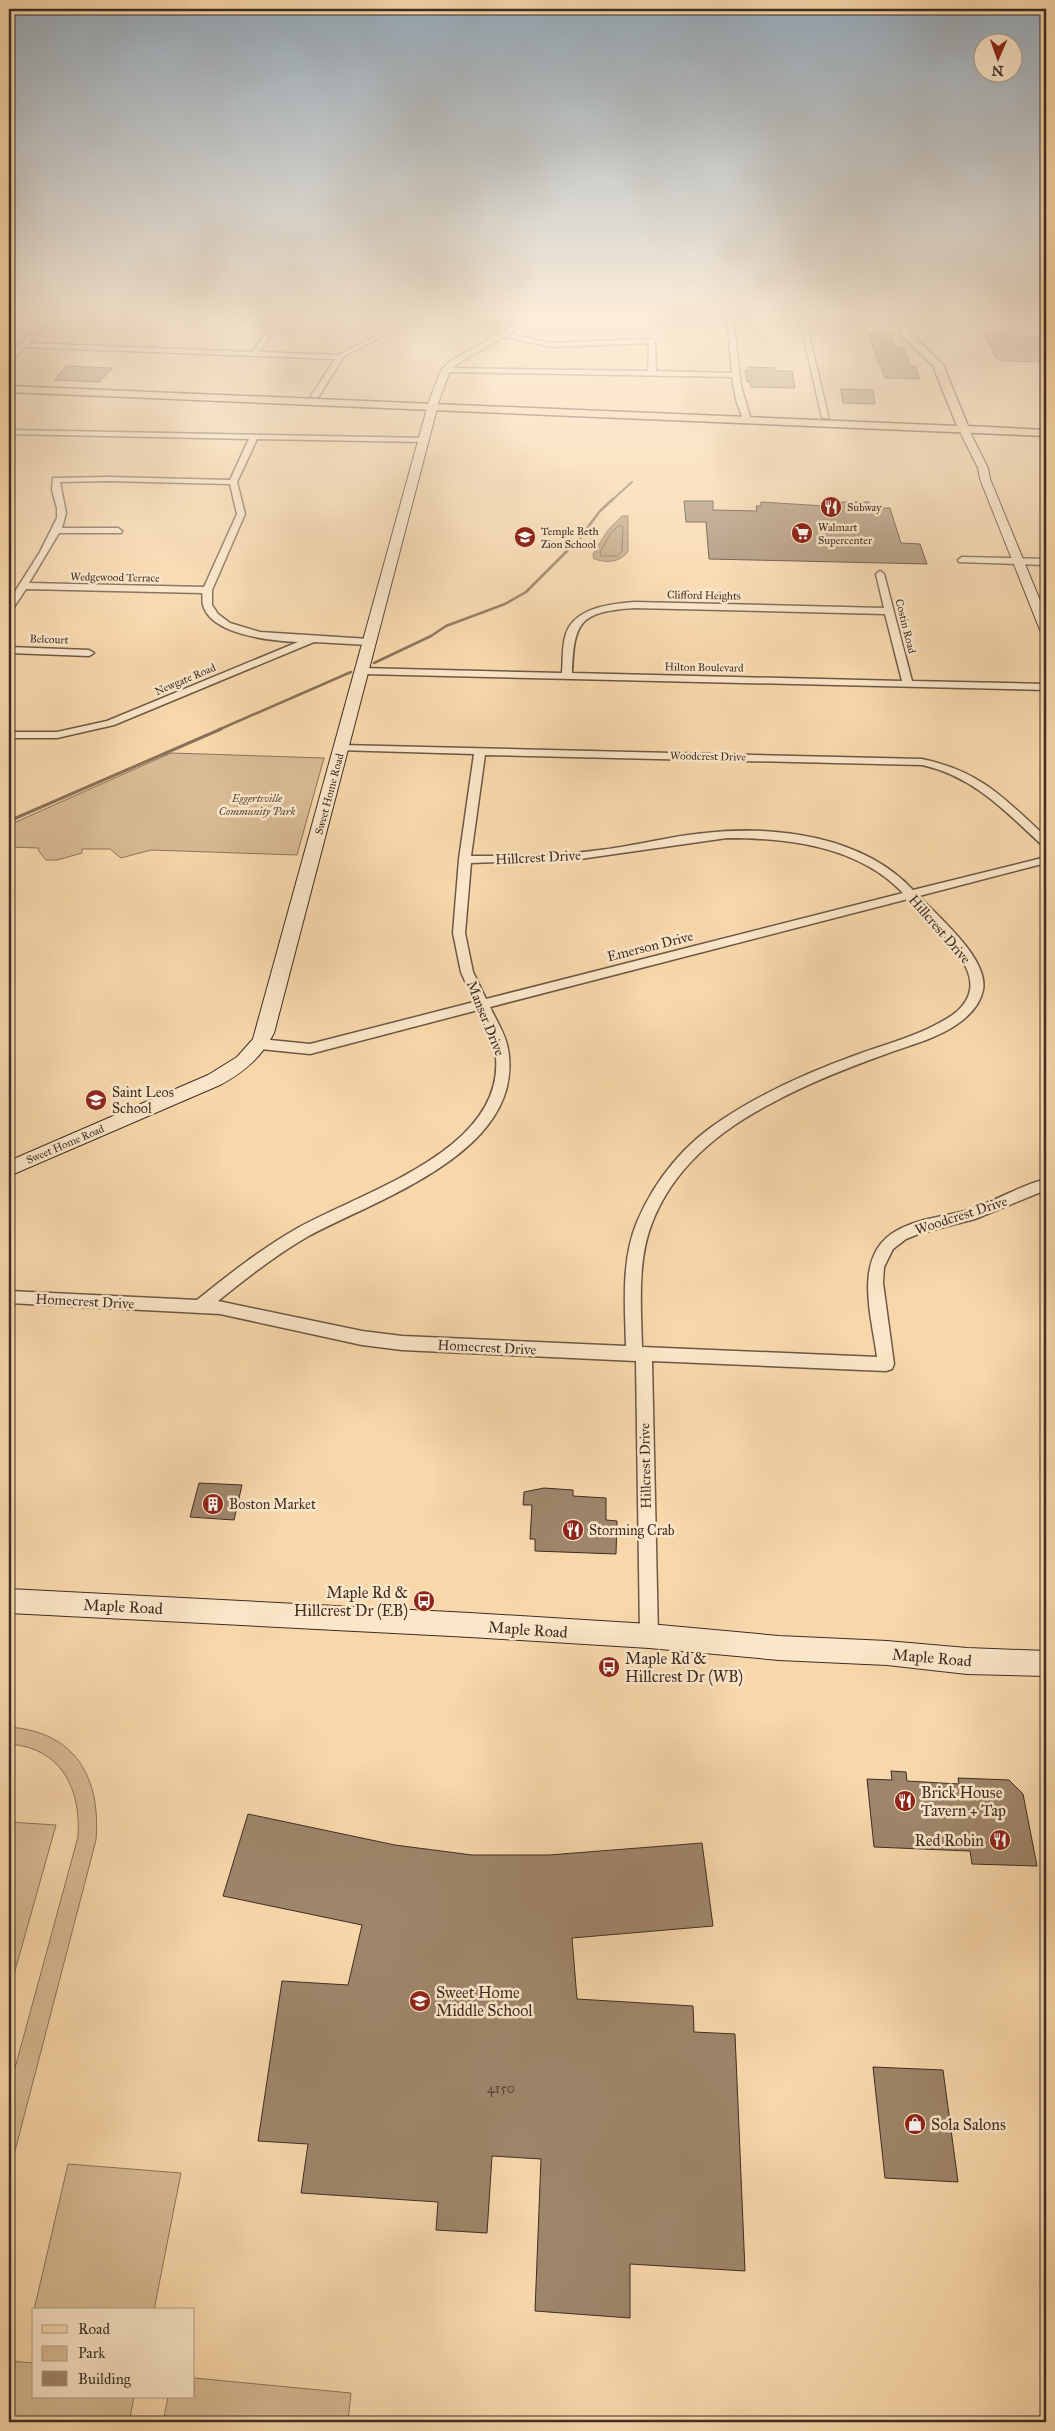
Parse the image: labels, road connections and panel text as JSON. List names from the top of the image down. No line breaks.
{"streets":{"street":["Wedgewood Terrace","Clifford Heights","Costin Road","Belcourt","Hilton Boulevard","Newgate Road","Woodcrest Drive","Sweet Home Road","Hillcrest Drive","Emerson Drive","Manser Drive","Homecrest Drive","Maple Road"]},"crossings":[["Clifford Heights","Costin Road"],["Clifford Heights","Hilton Boulevard"],["Costin Road","Hilton Boulevard"],["Hilton Boulevard","Sweet Home Road"],["Newgate Road","Sweet Home Road"],["Woodcrest Drive","Sweet Home Road"],["Woodcrest Drive","Manser Drive"],["Woodcrest Drive","Homecrest Drive"],["Sweet Home Road","Emerson Drive"],["Hillcrest Drive","Emerson Drive"],["Hillcrest Drive","Manser Drive"],["Hillcrest Drive","Homecrest Drive"],["Hillcrest Drive","Maple Road"],["Emerson Drive","Manser Drive"],["Manser Drive","Homecrest Drive"]],"parks":["Eggertsville Community Park"],"places":{"restaurant":["Subway","Storming Crab","Brick House Tavern + Tap","Red Robin"],"supermarket":["Walmart Supercenter"],"school or university":["Temple Beth Zion School","Saint Leos School","Sweet Home Middle School"],"building":["Boston Market"],"bus stop":["Maple Rd & Hillcrest Dr (EB)","Maple Rd & Hillcrest Dr (WB)"],"shop":["Sola Salons"]},"house_numbers":["4150"],"legend":["Road","Park","Building"],"north":"bottom"}
